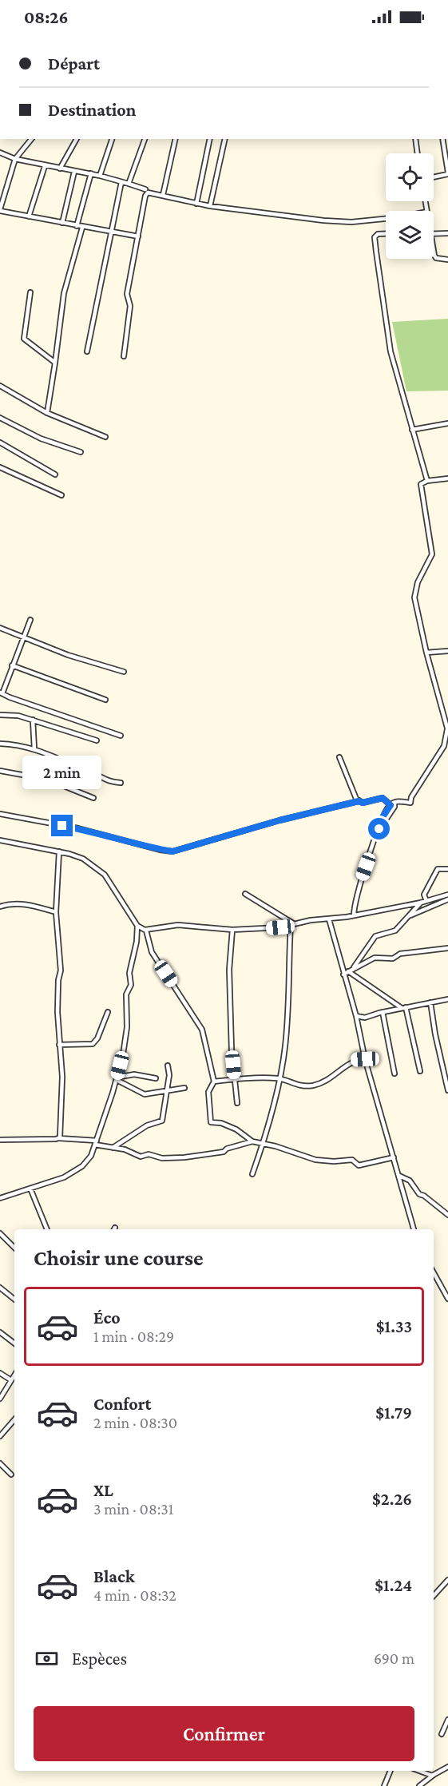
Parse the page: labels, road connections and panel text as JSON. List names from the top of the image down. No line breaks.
{"page":{"status":"08:26","banner":["Départ","Destination"],"bubble":"2 min","heading":"Choisir une course","list":[{"name":"Éco","note":"1 min · 08:29","value":"$1.33"},{"name":"Confort","note":"2 min · 08:30","value":"$1.79"},{"name":"XL","note":"3 min · 08:31","value":"$2.26"},{"name":"Black","note":"4 min · 08:32","value":"$1.24"}],"pay":["Espèces","690 m"],"buttons":"Confirmer"}}
